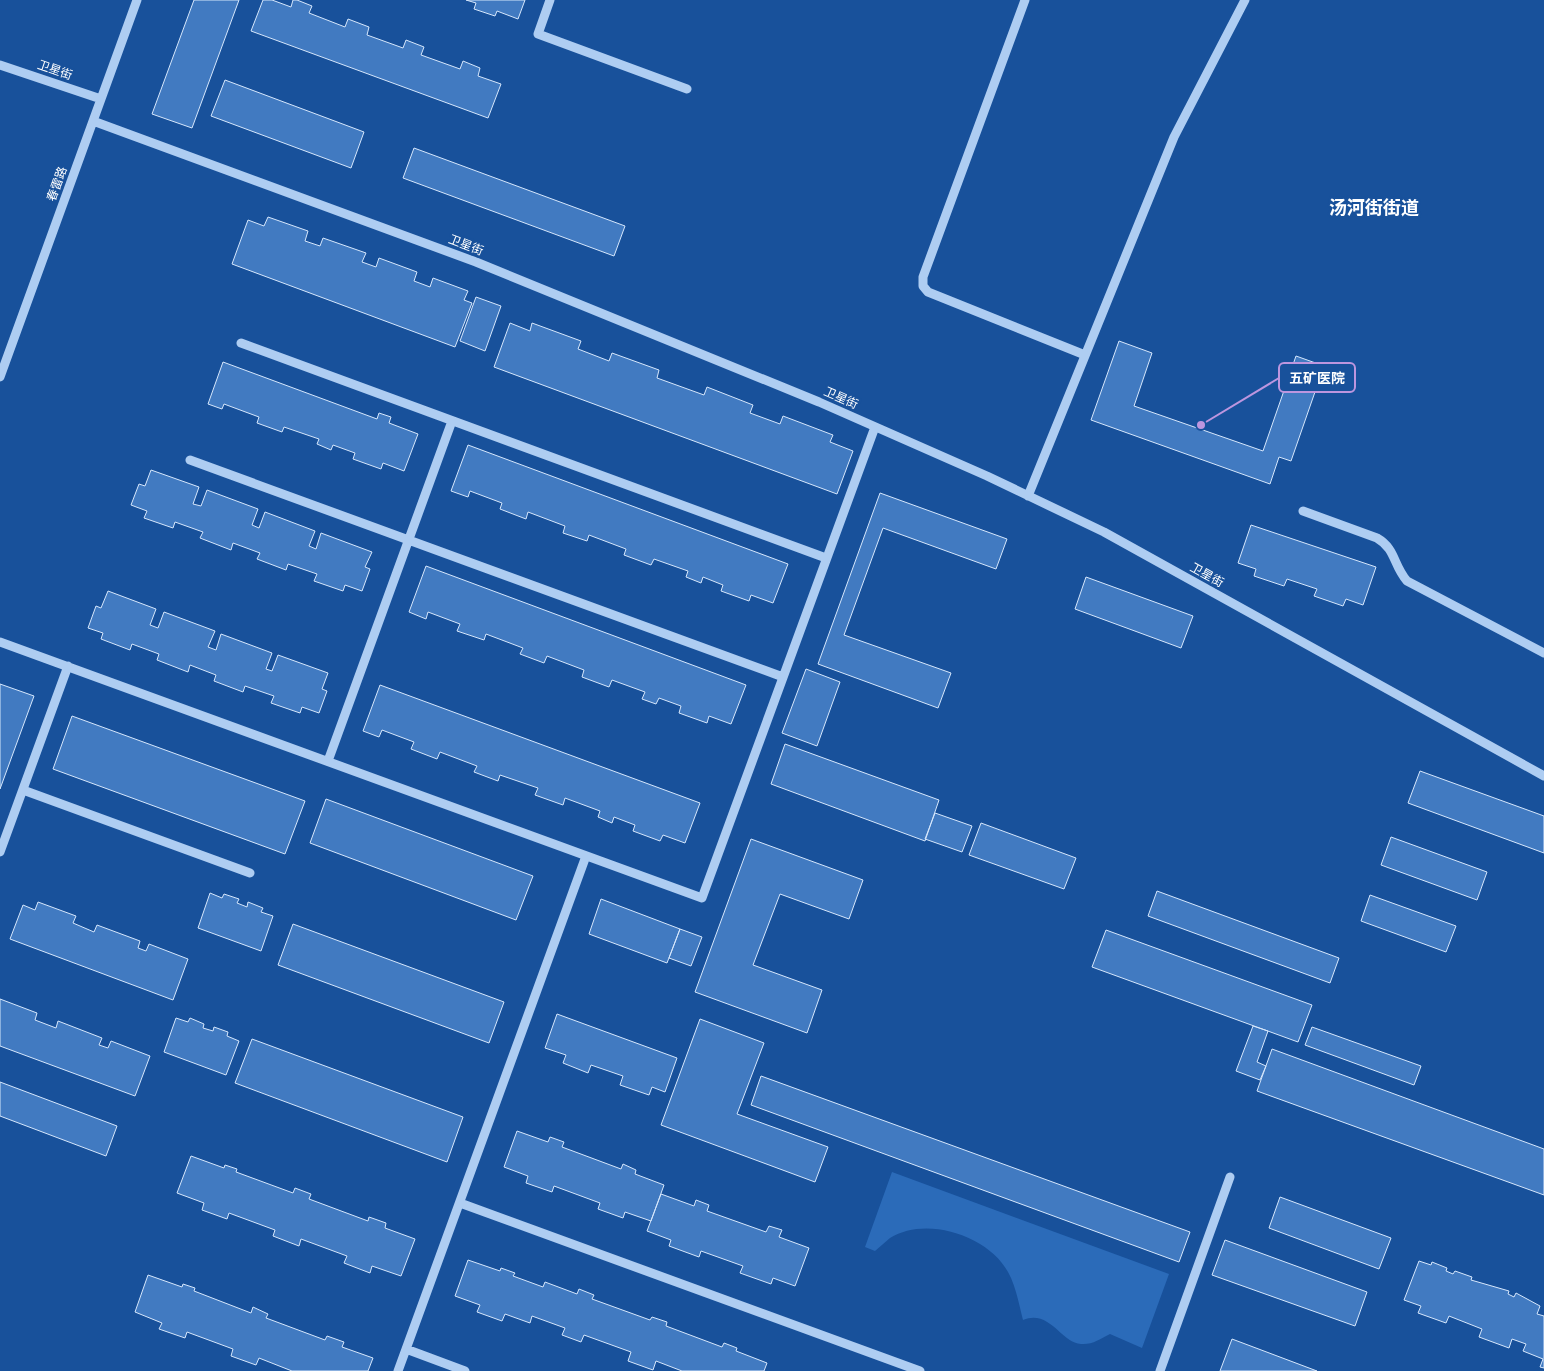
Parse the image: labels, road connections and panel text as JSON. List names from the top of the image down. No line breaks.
{"streets":{"street":["卫星街","春雷路"]},"crossings":[["卫星街","春雷路"]],"districts":["汤河街街道"],"places":["五矿医院"]}
